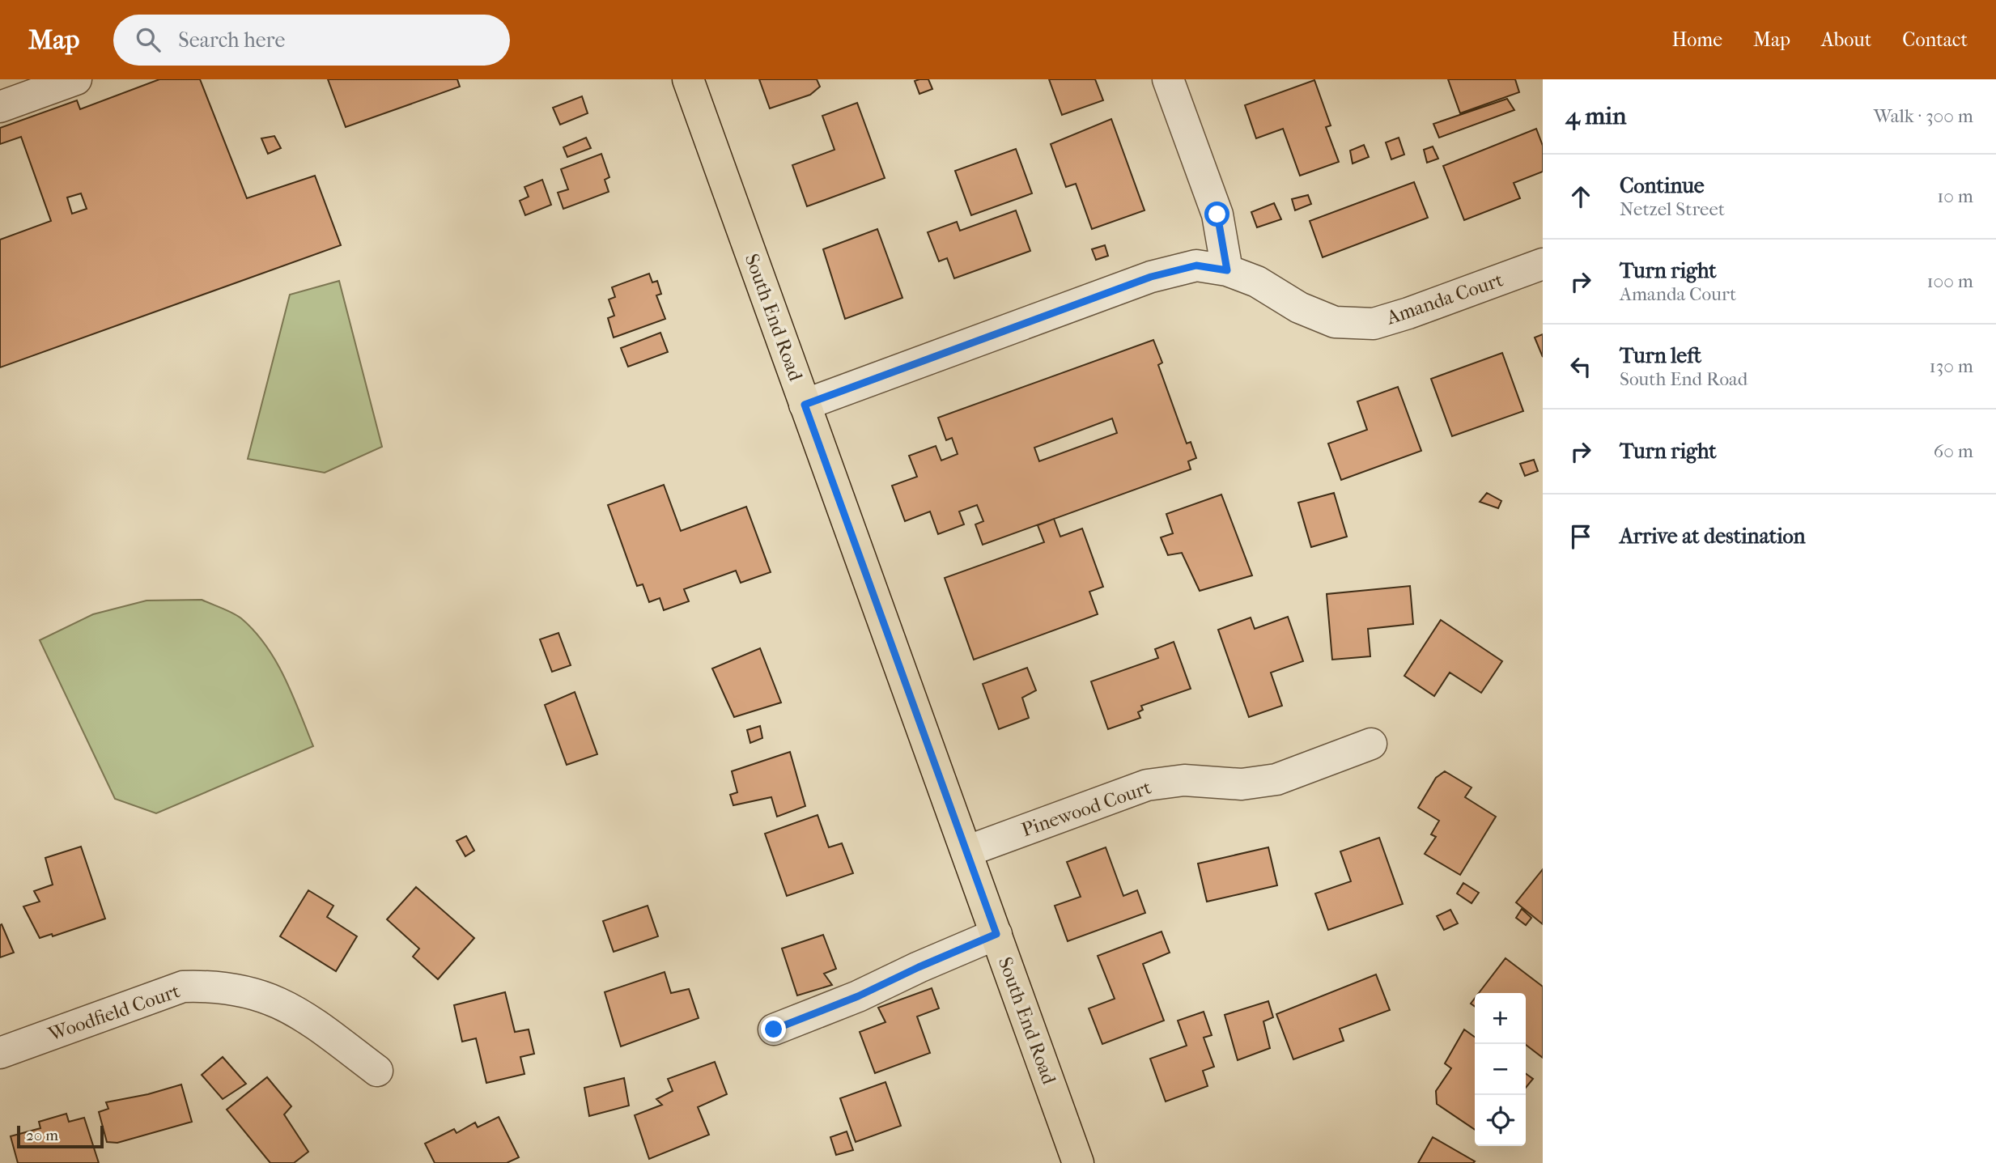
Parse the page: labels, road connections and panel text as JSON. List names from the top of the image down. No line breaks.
{"streets":{"main road":["South End Road"],"street":["Amanda Court","Pinewood Court","Woodfield Court"]},"crossings":[["Amanda Court","South End Road"],["South End Road","Pinewood Court"]],"scale_bar":"20 m","page":{"header":"Map","search":"Search here","nav":["Home","Map","About","Contact"],"heading":["4 min","Walk · 300 m"],"list":[["Continue","Netzel Street","10 m"],["Turn right","Amanda Court","100 m"],["Turn left","South End Road","130 m"],["Turn right","60 m"],"Arrive at destination"],"map_buttons":["+","−"],"scale":"20 m"}}
